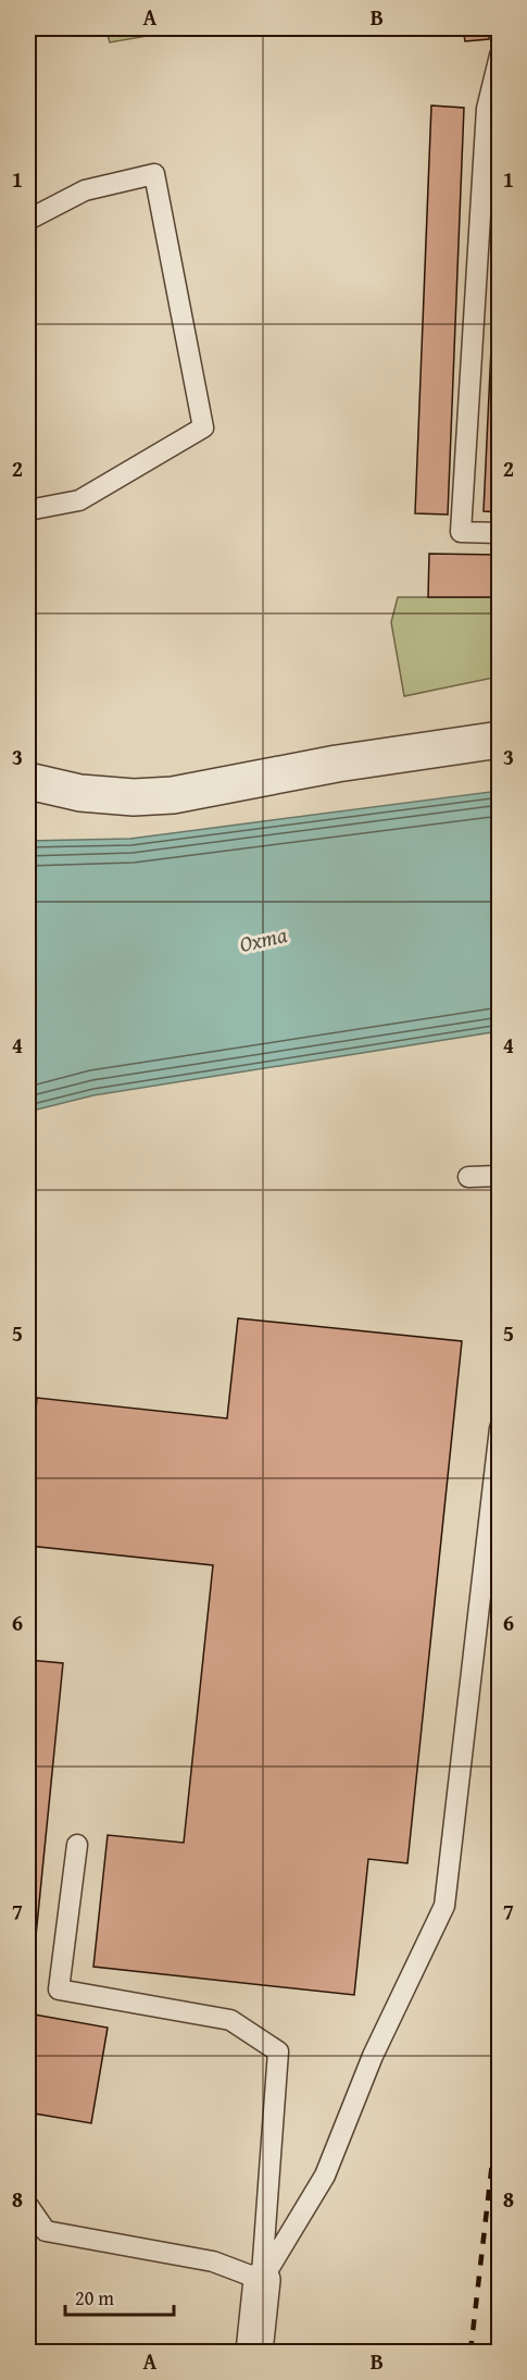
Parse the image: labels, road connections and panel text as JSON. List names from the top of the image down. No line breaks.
{"water":["Охта"],"scale_bar":"20 m","grid":{"columns":["A","B"],"rows":["1","2","3","4","5","6","7","8"]}}
